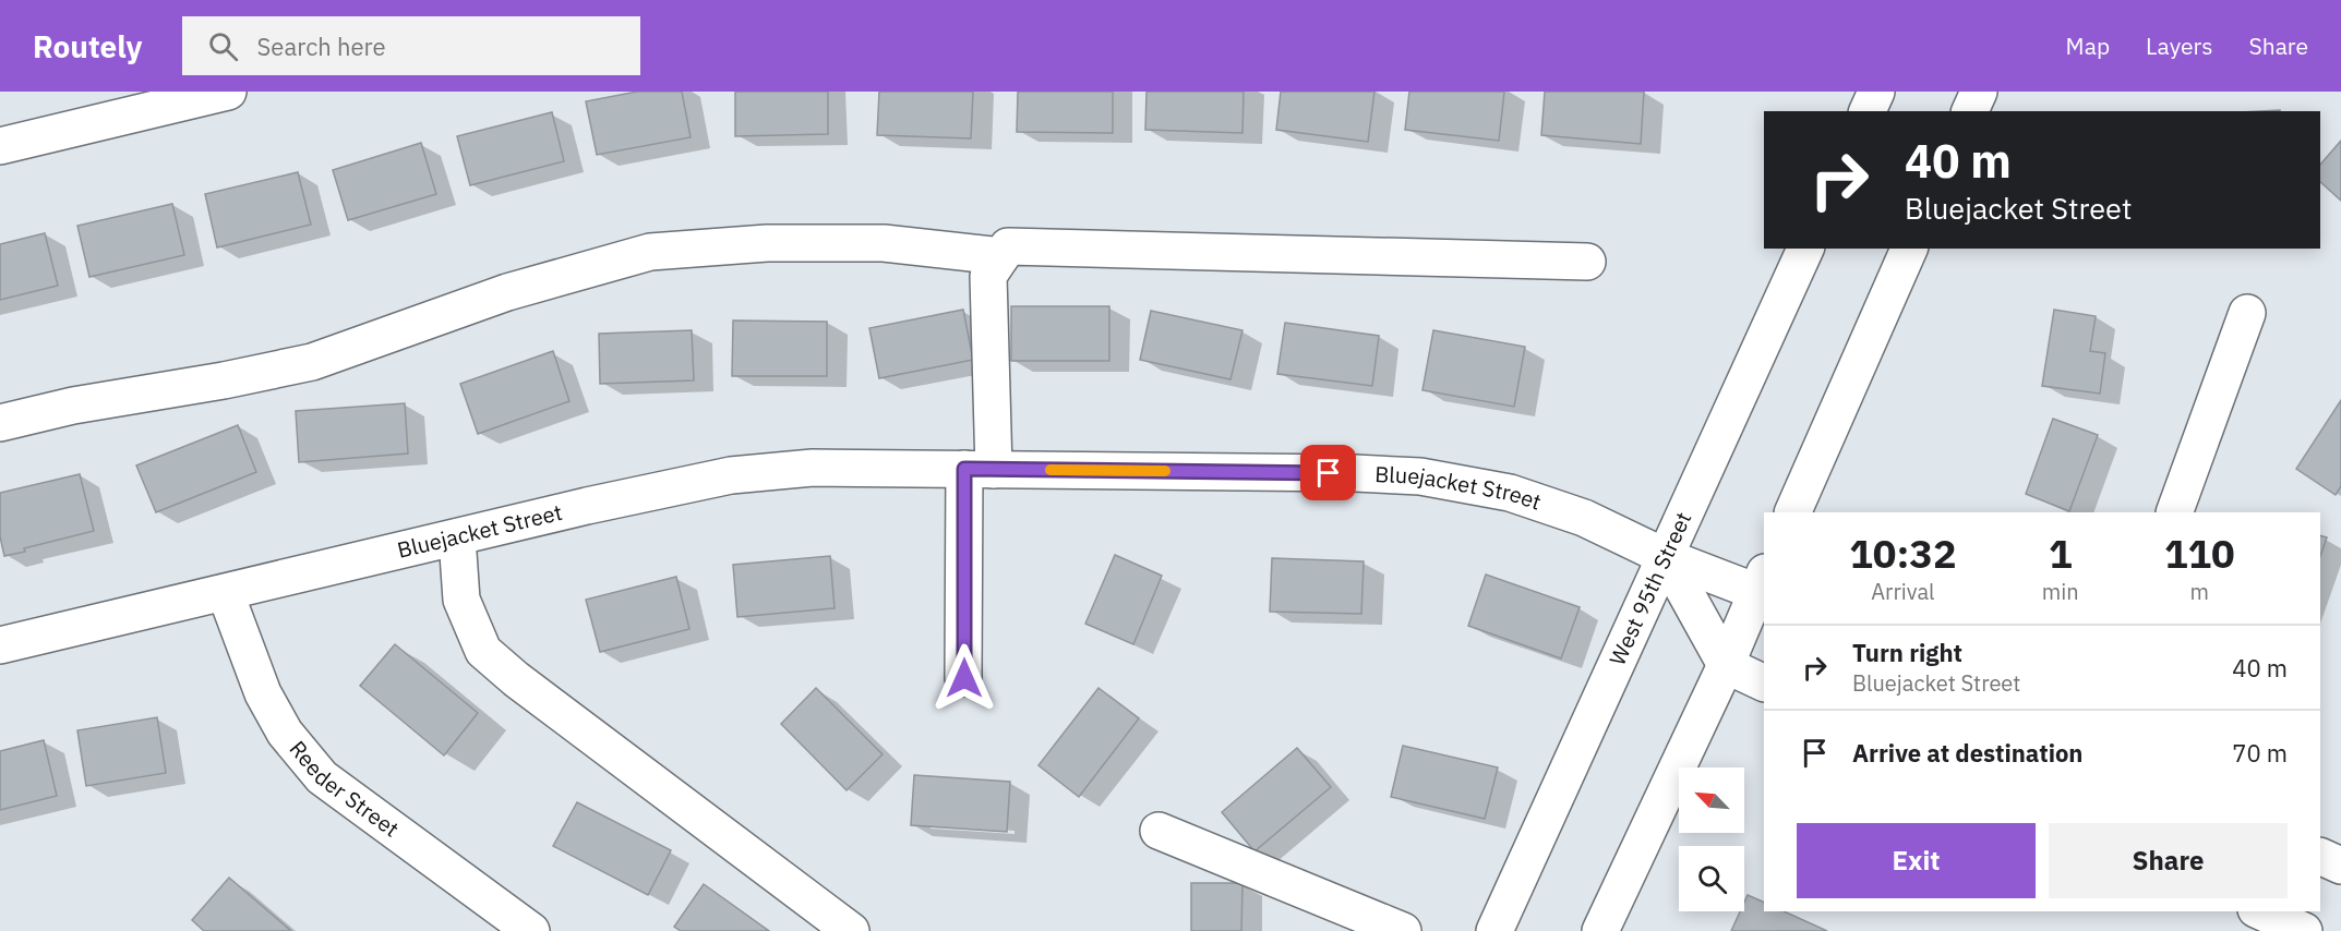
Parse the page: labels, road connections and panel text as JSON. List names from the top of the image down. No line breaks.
{"streets":{"street":["Bluejacket Street","West 95th Street","Reeder Street"]},"crossings":[["Bluejacket Street","West 95th Street"],["Bluejacket Street","Reeder Street"]],"north":"top left","page":{"header":"Routely","search":"Search here","nav":["Map","Layers","Share"],"turn":["40 m","Bluejacket Street"],"eta":["10:32","Arrival","1","min","110","m"],"list":[{"name":"Turn right","note":"Bluejacket Street","value":"40 m"},{"name":"Arrive at destination","value":"70 m"}],"buttons":["Exit","Share"]}}
